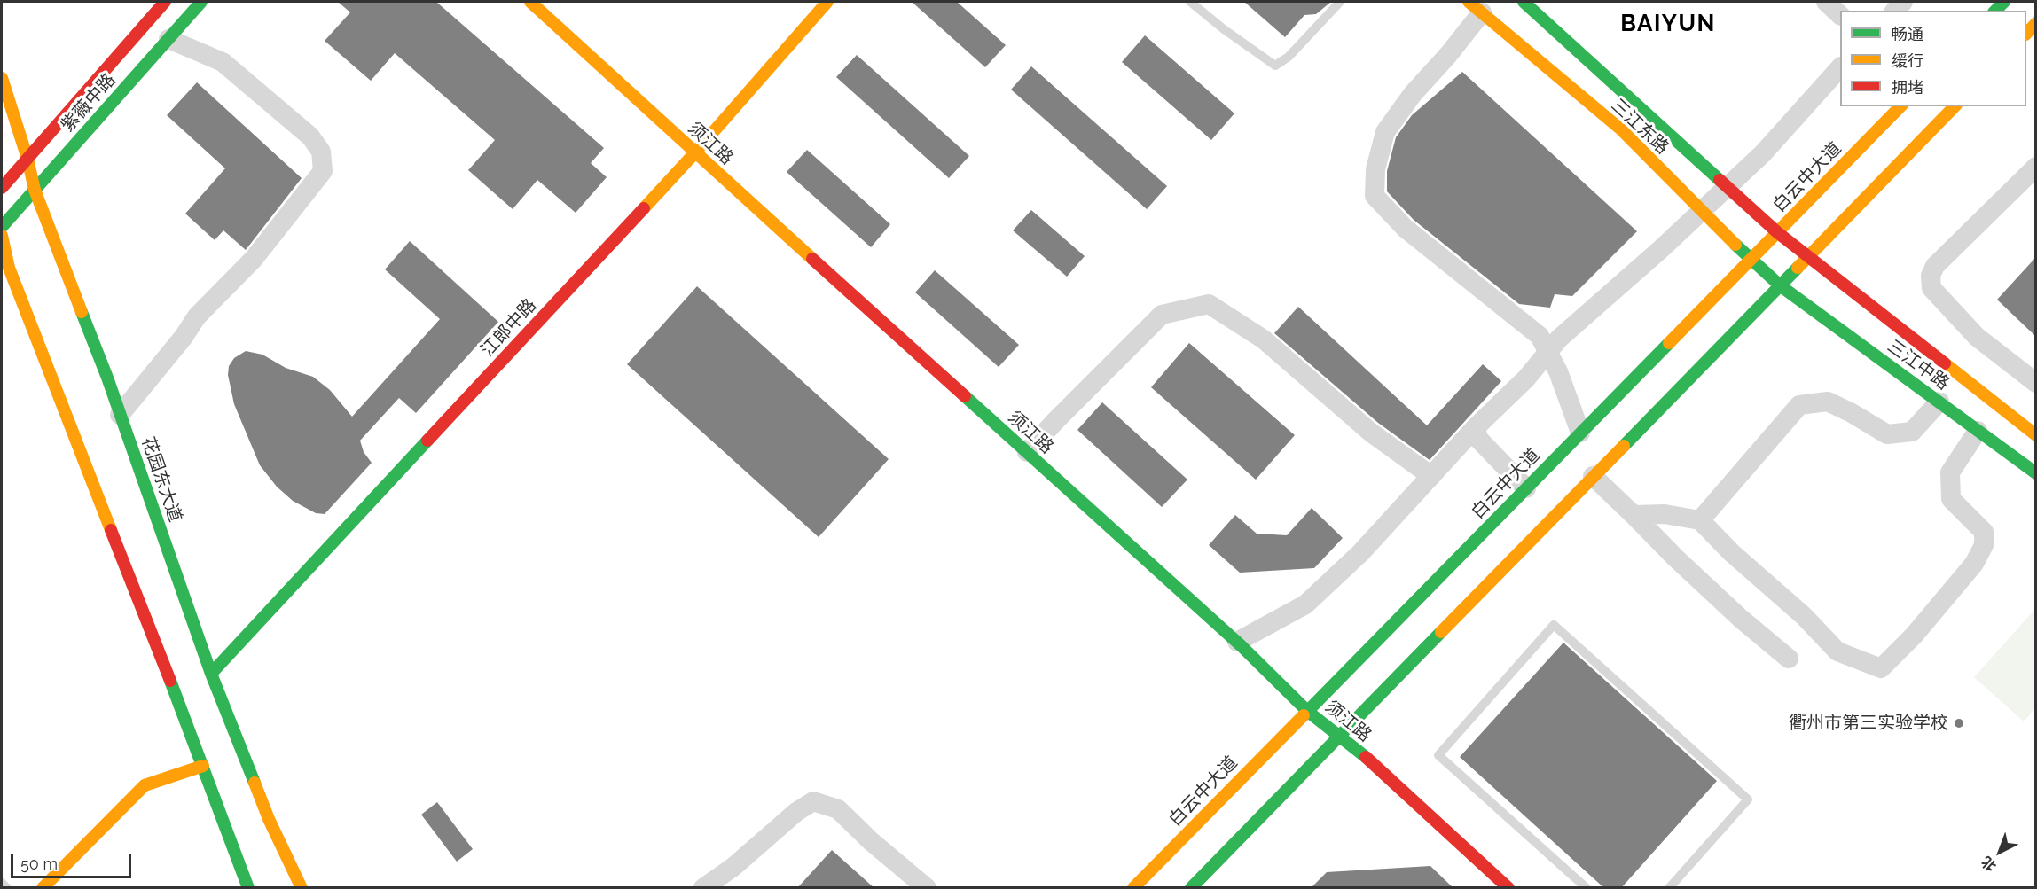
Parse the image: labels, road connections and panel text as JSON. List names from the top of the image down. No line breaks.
{"streets":{"main road":["紫薇中路","三江东路","须江路","白云中大道","江郎中路","三江中路","花园东大道"]},"crossings":[["紫薇中路","花园东大道"],["三江东路","白云中大道"],["三江东路","三江中路"],["须江路","白云中大道"],["须江路","江郎中路"],["江郎中路","花园东大道"]],"districts":["BAIYUN"],"places":["衢州市第三实验学校"],"legend":["畅通","缓行","拥堵"],"scale_bar":"50 m","north":"bottom left"}
